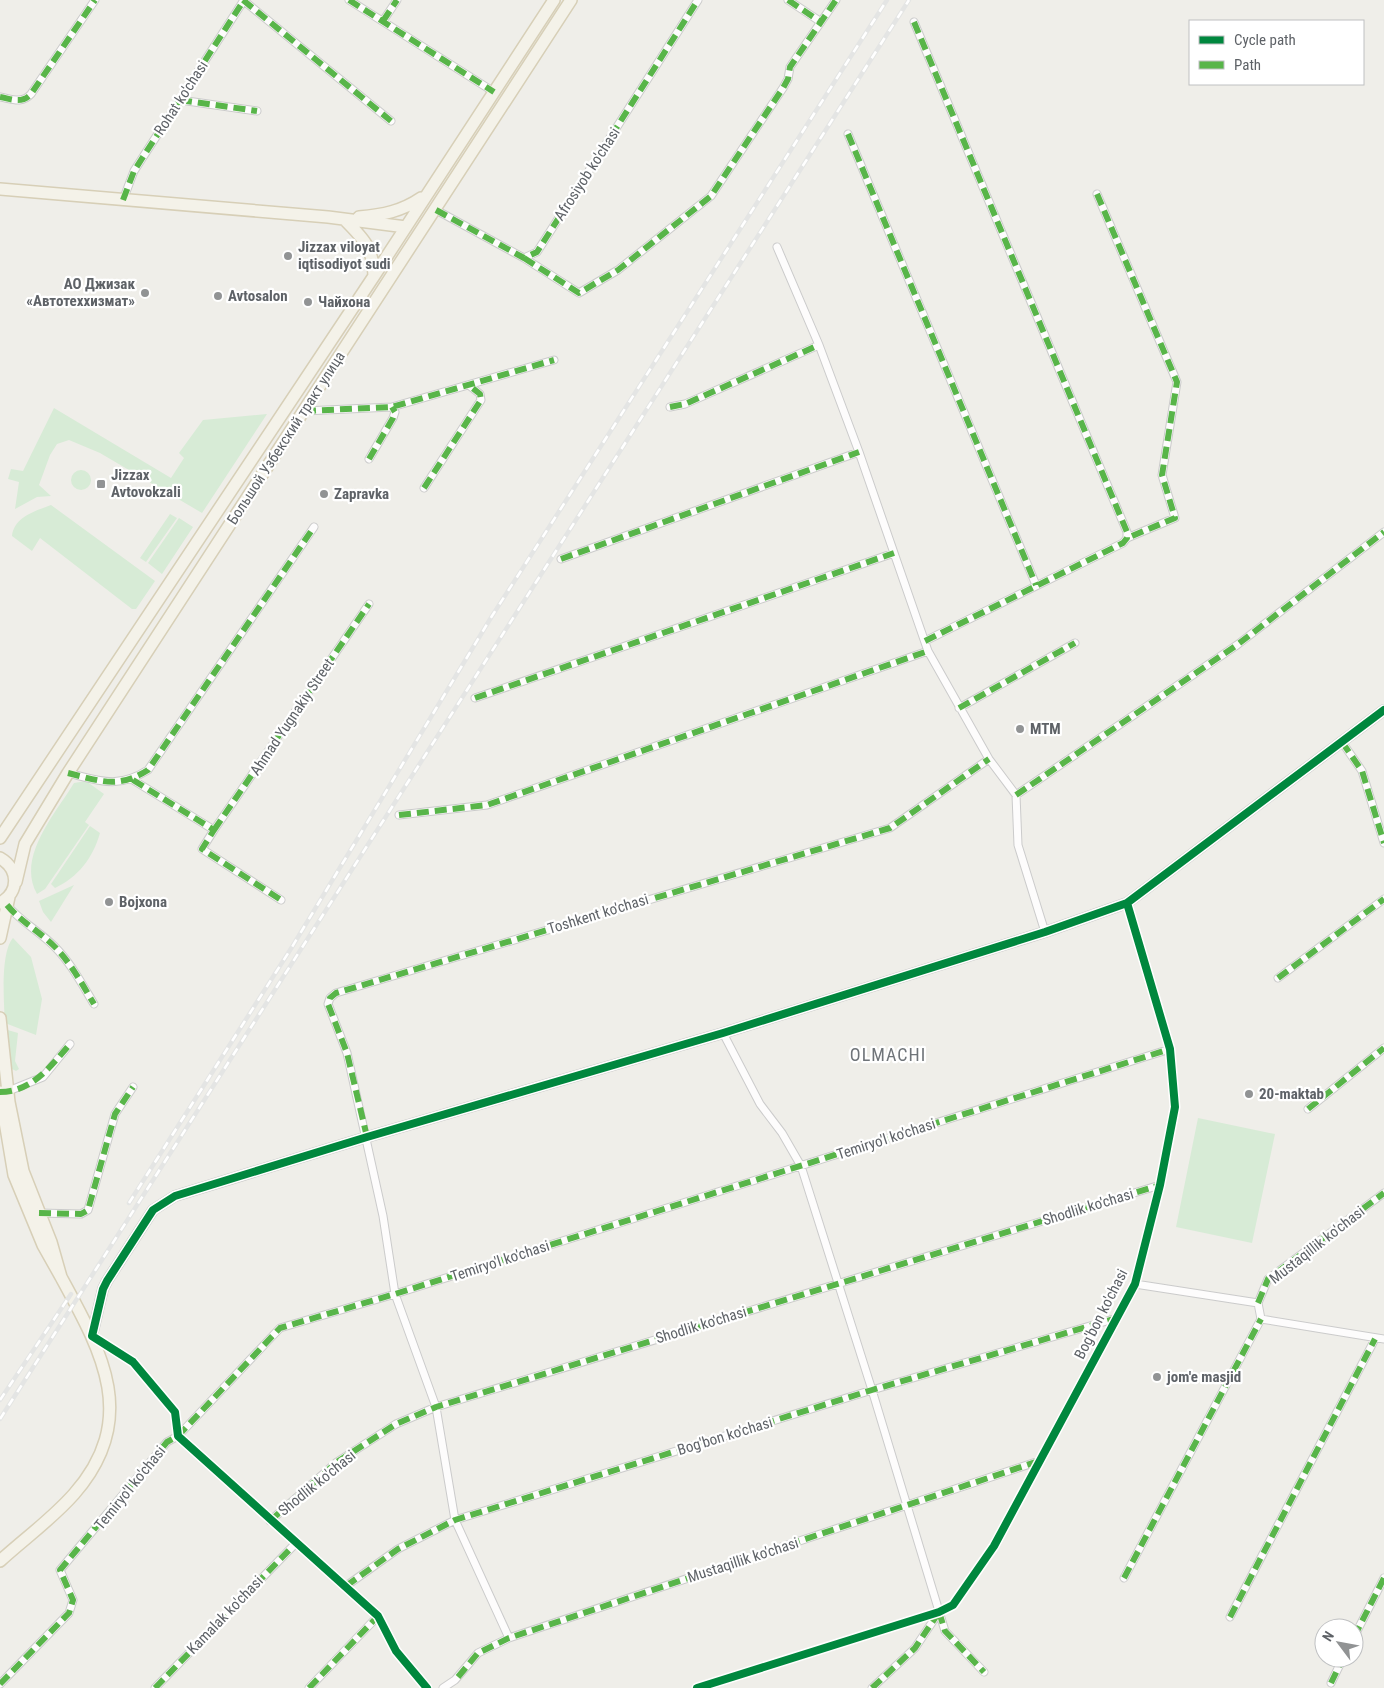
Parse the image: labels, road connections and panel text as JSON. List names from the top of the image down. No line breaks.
{"streets":{"main road":["Большой Узбекский тракт улица"],"street":["Rohat ko'chasi","Afrosiyob ko'chasi","Ahmad Yugnakiy Street","Toshkent ko'chasi","Temiryo'l ko'chasi","Shodlik ko'chasi","Mustaqillik ko'chasi","Bog'bon ko'chasi","Kamalak ko'chasi"]},"crossings":[["Temiryo'l ko'chasi","Bog'bon ko'chasi"],["Shodlik ko'chasi","Bog'bon ko'chasi"],["Mustaqillik ko'chasi","Bog'bon ko'chasi"]],"districts":["OLMACHI"],"places":{"other":["Jizzax viloyat iqtisodiyot sudi","АО Джизак «Автотеххизмат»","Avtosalon","Чайхона","Zapravka","MTM","Bojxona","20-maktab","jom'e masjid"],"transit":["Jizzax Avtovokzali"]},"legend":["Cycle path","Path"],"north":"top left"}
